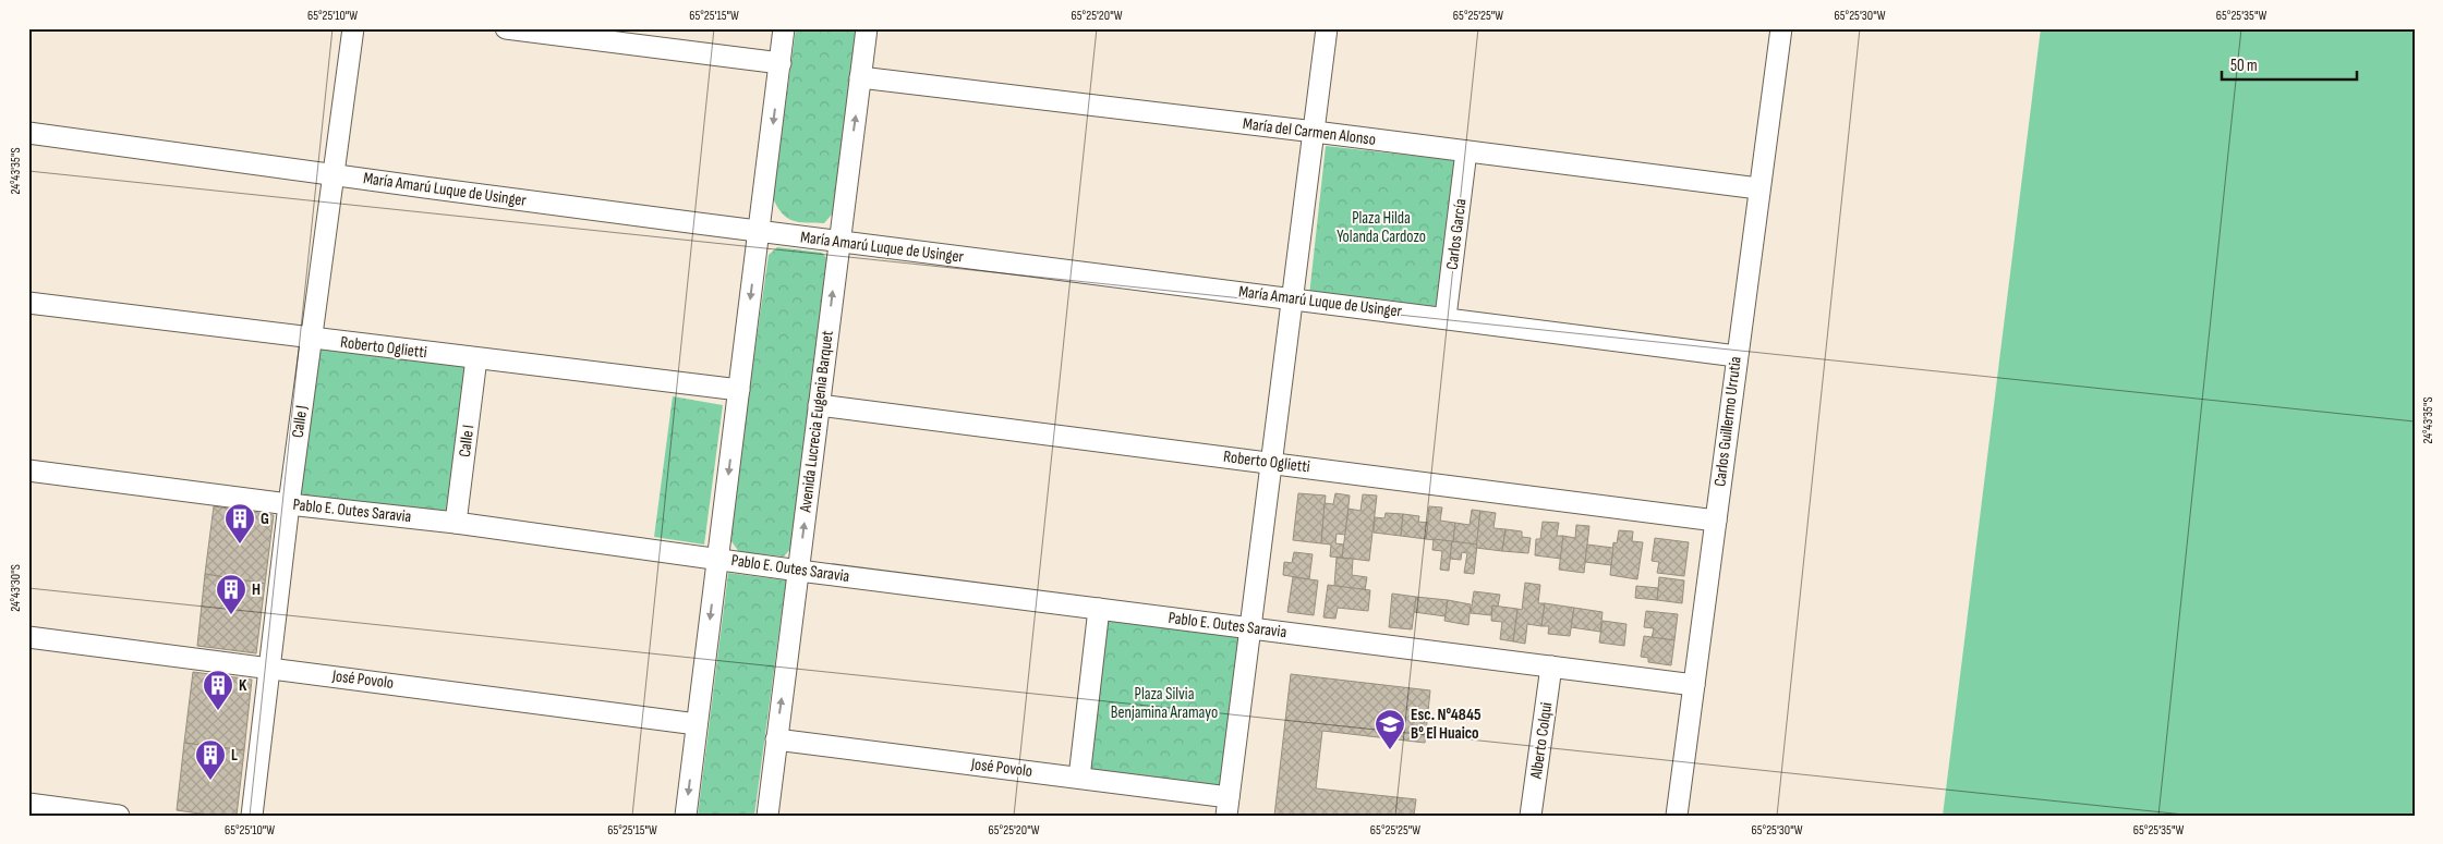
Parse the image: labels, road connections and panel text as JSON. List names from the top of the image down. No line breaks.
{"streets":{"street":["María del Carmen Alonso","María Amarú Luque de Usinger","Carlos García","Roberto Oglietti","Calle J","Avenida Lucrecia Eugenia Barquet","Carlos Guillermo Urrutia","Calle I","Pablo E. Outes Saravia","José Povolo","Alberto Colqui"]},"crossings":[["María del Carmen Alonso","Carlos García"],["María del Carmen Alonso","Avenida Lucrecia Eugenia Barquet"],["María del Carmen Alonso","Carlos Guillermo Urrutia"],["María Amarú Luque de Usinger","Carlos García"],["María Amarú Luque de Usinger","Calle J"],["María Amarú Luque de Usinger","Avenida Lucrecia Eugenia Barquet"],["María Amarú Luque de Usinger","Carlos Guillermo Urrutia"],["Roberto Oglietti","Calle J"],["Roberto Oglietti","Avenida Lucrecia Eugenia Barquet"],["Roberto Oglietti","Carlos Guillermo Urrutia"],["Roberto Oglietti","Calle I"],["Calle J","Pablo E. Outes Saravia"],["Calle J","José Povolo"],["Avenida Lucrecia Eugenia Barquet","Pablo E. Outes Saravia"],["Avenida Lucrecia Eugenia Barquet","José Povolo"],["Carlos Guillermo Urrutia","Pablo E. Outes Saravia"],["Calle I","Pablo E. Outes Saravia"],["Pablo E. Outes Saravia","Alberto Colqui"]],"parks":["Plaza Hilda Yolanda Cardozo","Plaza Silvia Benjamina Aramayo"],"places":{"building":["G","H","K","L"],"school or university":["Esc. N°4845 B° El Huaico"]},"scale_bar":"50 m","coordinates":["65°25'10\"W","65°25'15\"W","65°25'20\"W","65°25'25\"W","65°25'30\"W","65°25'35\"W","24°43'35\"S","24°43'30\"S"]}
